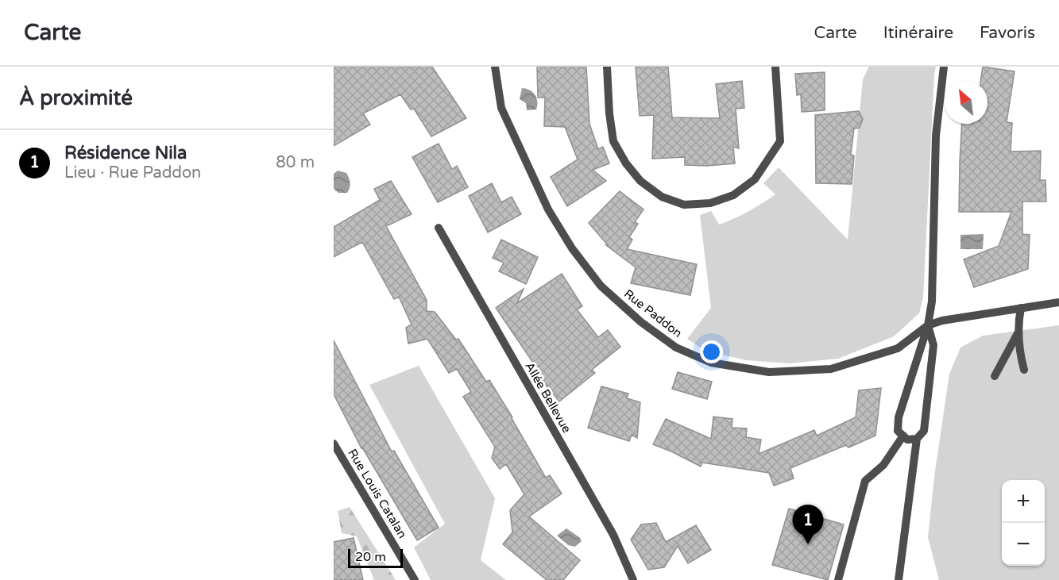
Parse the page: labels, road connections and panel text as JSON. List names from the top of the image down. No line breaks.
{"streets":{"street":["Rue Paddon","Allée Bellevue","Rue Louis Catalan"]},"scale_bar":"20 m","north":"top left","page":{"header":"Carte","nav":["Carte","Itinéraire","Favoris"],"heading":"À proximité","list":[{"mark":"1","name":"Résidence Nila","note":"Lieu · Rue Paddon","value":"80 m"}],"map_buttons":["+","−"],"pins":"1","scale":"20 m"}}
